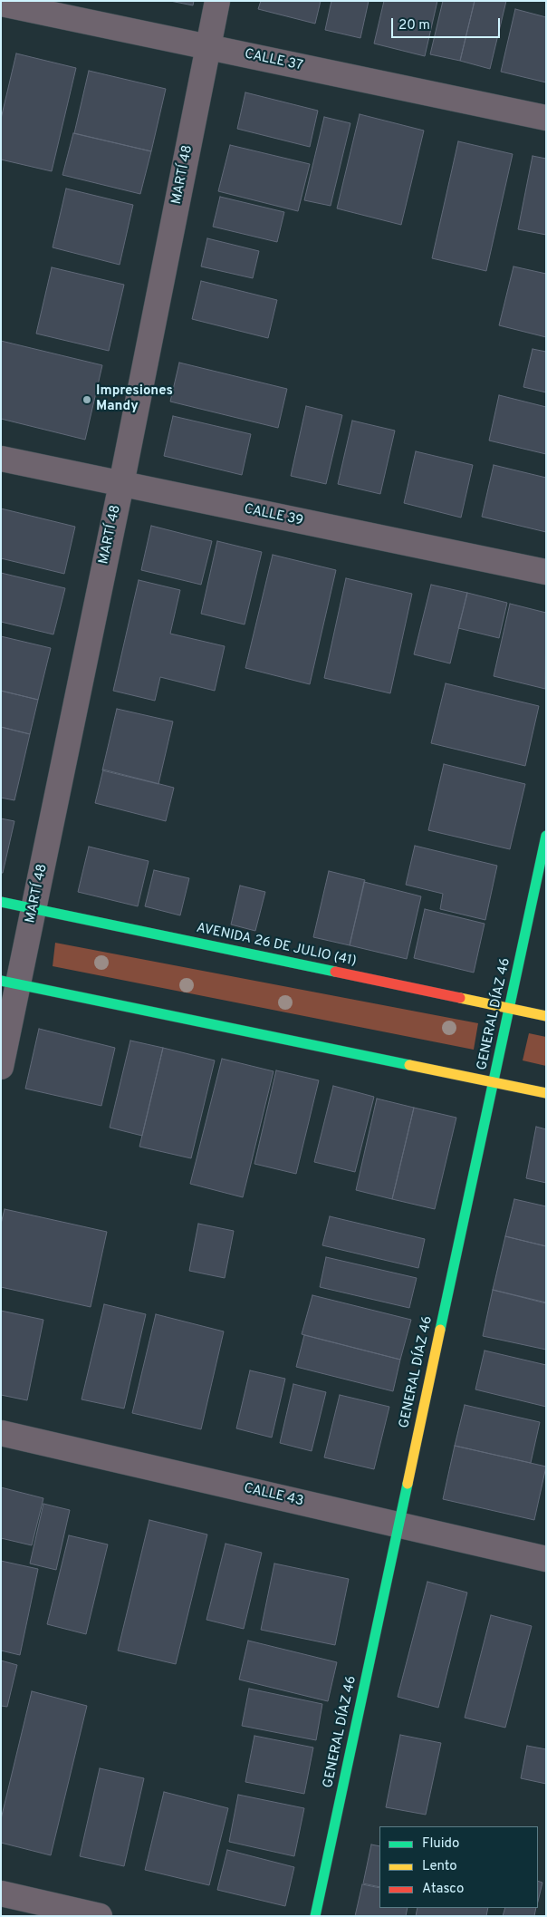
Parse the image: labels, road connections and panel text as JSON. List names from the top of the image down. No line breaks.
{"streets":{"street":["CALLE 37","MARTÍ 48","CALLE 39","AVENIDA 26 DE JULIO (41)","GENERAL DÍAZ 46","CALLE 43"]},"crossings":[["CALLE 37","MARTÍ 48"],["MARTÍ 48","CALLE 39"],["MARTÍ 48","AVENIDA 26 DE JULIO (41)"],["AVENIDA 26 DE JULIO (41)","GENERAL DÍAZ 46"],["GENERAL DÍAZ 46","CALLE 43"]],"places":["Impresiones Mandy"],"legend":["Fluido","Lento","Atasco"],"scale_bar":"20 m"}
